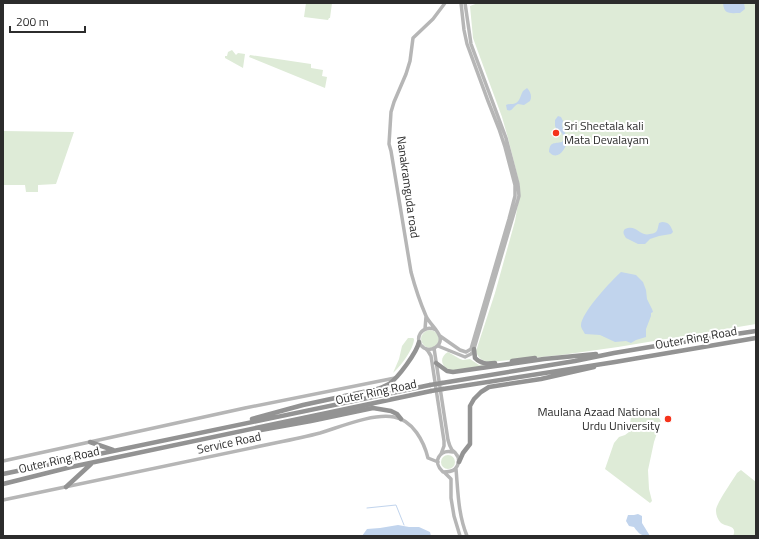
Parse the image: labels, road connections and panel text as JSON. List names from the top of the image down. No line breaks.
{"streets":{"highway":["Outer Ring Road"],"main road":["Nanakramguda road","Service Road"]},"places":["Sri Sheetala kali Mata Devalayam","Maulana Azaad National Urdu University"],"scale_bar":"200 m"}
